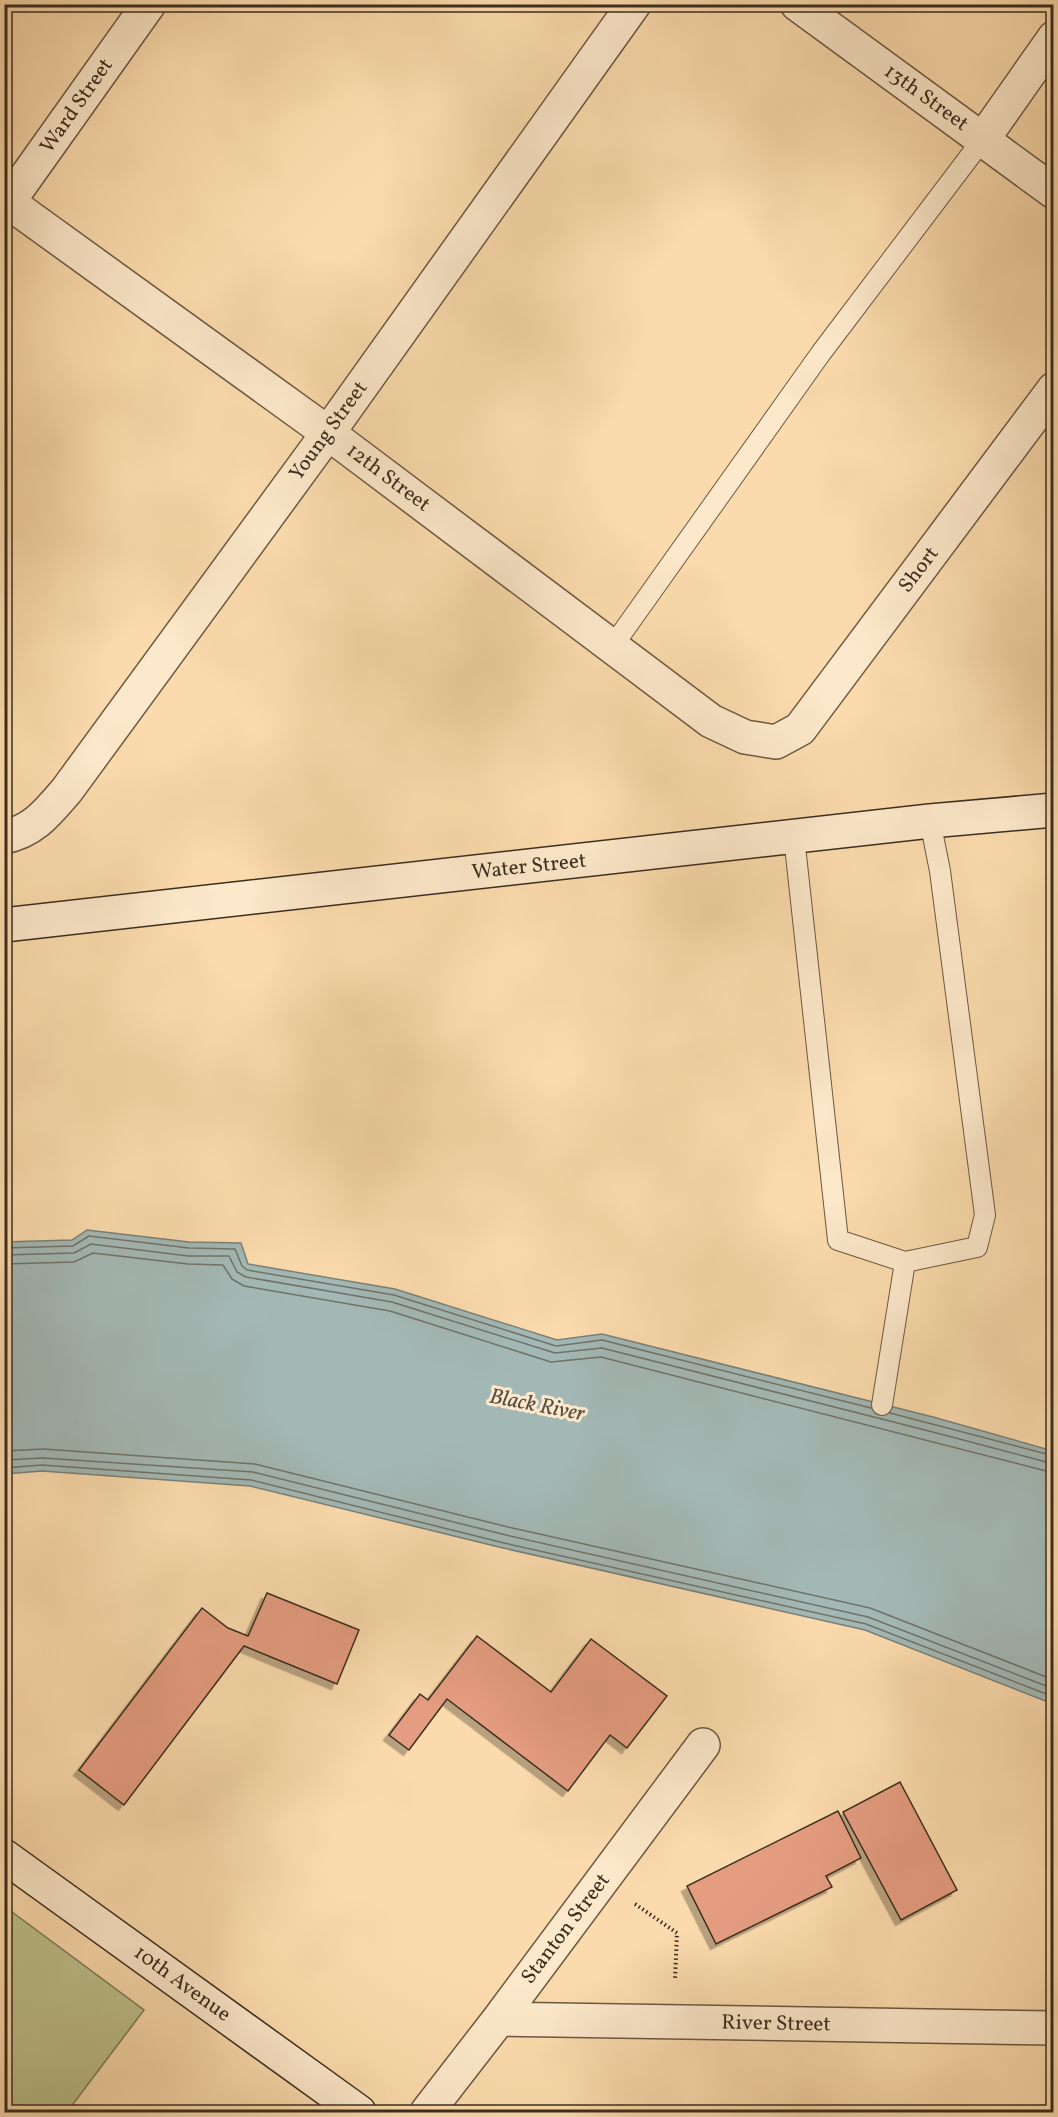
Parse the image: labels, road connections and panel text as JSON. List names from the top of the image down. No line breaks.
{"streets":{"street":["13th Street","Ward Street","Young Street","12th Street","Short","Water Street","Stanton Street","10th Avenue","River Street"]},"crossings":[["Ward Street","12th Street"],["Young Street","12th Street"],["12th Street","Short"],["Stanton Street","River Street"]],"water":["Black River"]}
